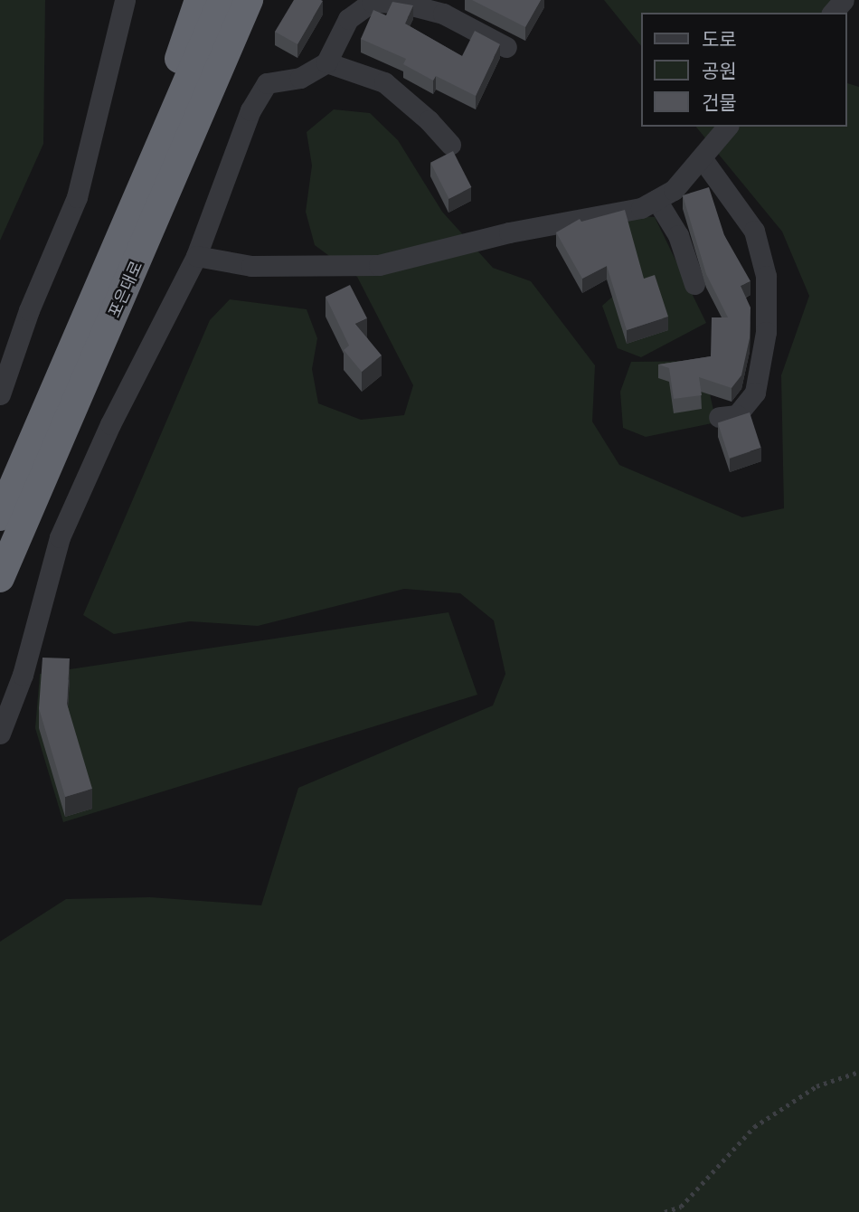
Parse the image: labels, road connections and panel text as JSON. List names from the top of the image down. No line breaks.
{"streets":{"highway":["포은대로"]},"legend":["도로","공원","건물"]}
